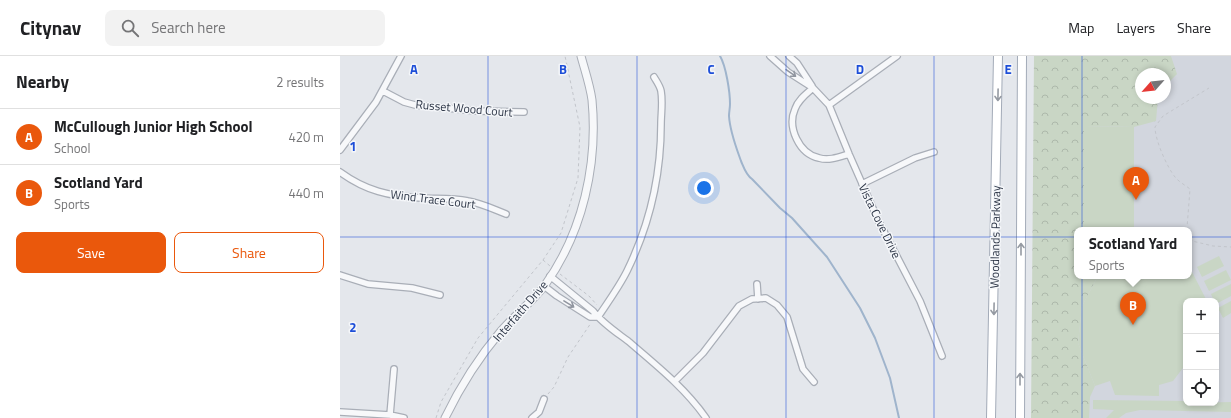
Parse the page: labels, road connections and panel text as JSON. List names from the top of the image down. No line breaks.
{"streets":{"main road":["Woodlands Parkway"],"street":["Russet Wood Court","Wind Trace Court","Vista Cove Drive","Interfaith Drive"]},"north":"bottom left","page":{"header":"Citynav","search":"Search here","nav":["Map","Layers","Share"],"heading":["Nearby","2 results"],"list":[{"mark":"A","name":"McCullough Junior High School","note":"School","value":"420 m"},{"mark":"B","name":"Scotland Yard","note":"Sports","value":"440 m"}],"pins":["A","B"],"buttons":["Save","Share"],"popup":["Scotland Yard","Sports"],"map_buttons":["+","−"]},"grid":{"columns":["A","B","C","D","E"],"rows":["1","2"]}}
